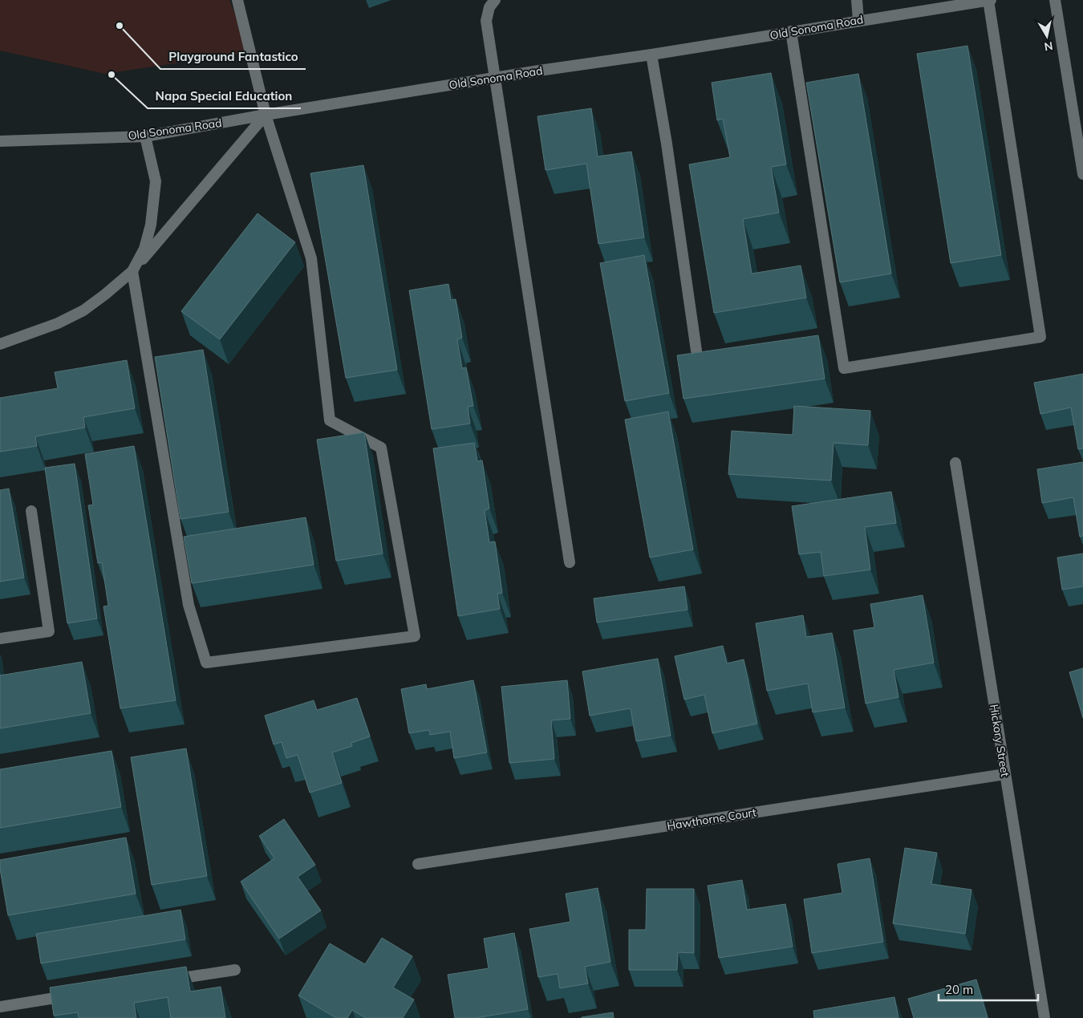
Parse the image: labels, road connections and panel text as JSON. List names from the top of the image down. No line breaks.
{"streets":{"street":["Old Sonoma Road","Hickory Street","Hawthorne Court"]},"crossings":[["Hickory Street","Hawthorne Court"]],"places":["Playground Fantastico","Napa Special Education"],"scale_bar":"20 m","north":"bottom"}
